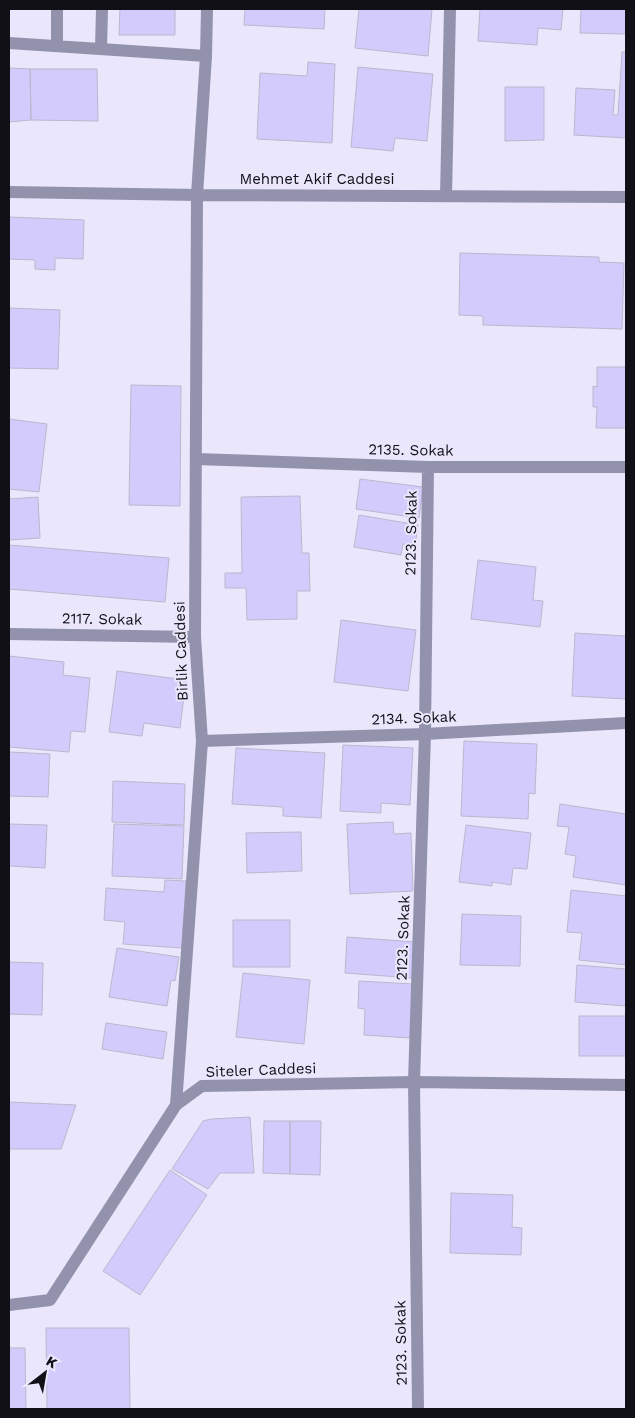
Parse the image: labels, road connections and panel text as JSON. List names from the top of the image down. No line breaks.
{"streets":{"street":["Mehmet Akif Caddesi","2135. Sokak","2123. Sokak","2117. Sokak","Birlik Caddesi","2134. Sokak","Siteler Caddesi"]},"crossings":[["Mehmet Akif Caddesi","Birlik Caddesi"],["2135. Sokak","2123. Sokak"],["2135. Sokak","Birlik Caddesi"],["2123. Sokak","2134. Sokak"],["2123. Sokak","Siteler Caddesi"],["2117. Sokak","Birlik Caddesi"],["Birlik Caddesi","2134. Sokak"],["Birlik Caddesi","Siteler Caddesi"]],"north":"top right"}
